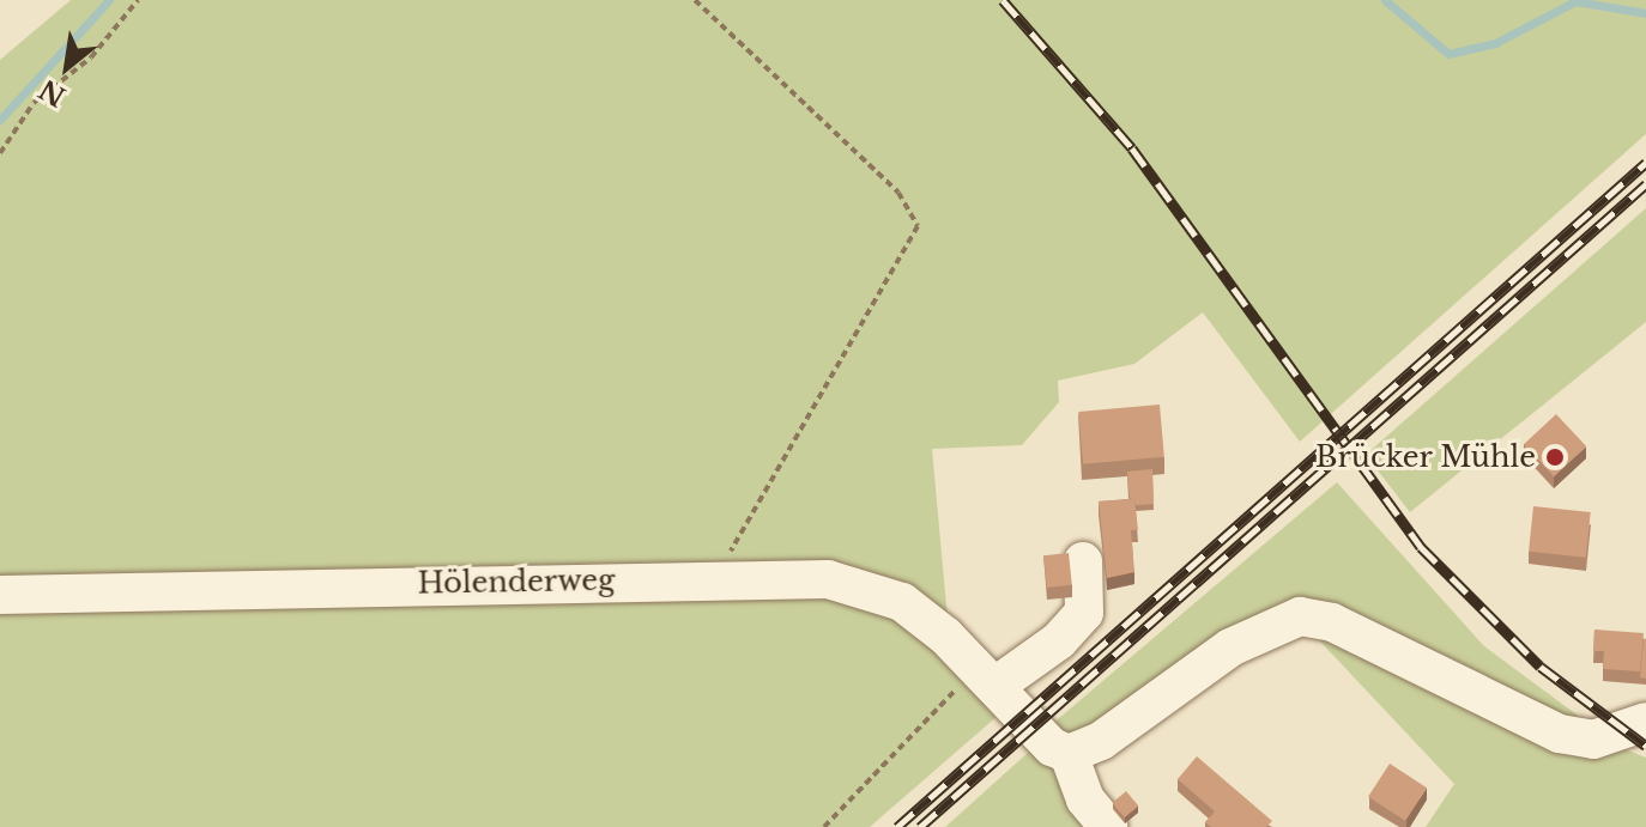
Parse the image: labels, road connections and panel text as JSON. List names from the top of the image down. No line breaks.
{"streets":{"street":["Hölenderweg"]},"places":["Brücker Mühle"],"north":"bottom left"}
